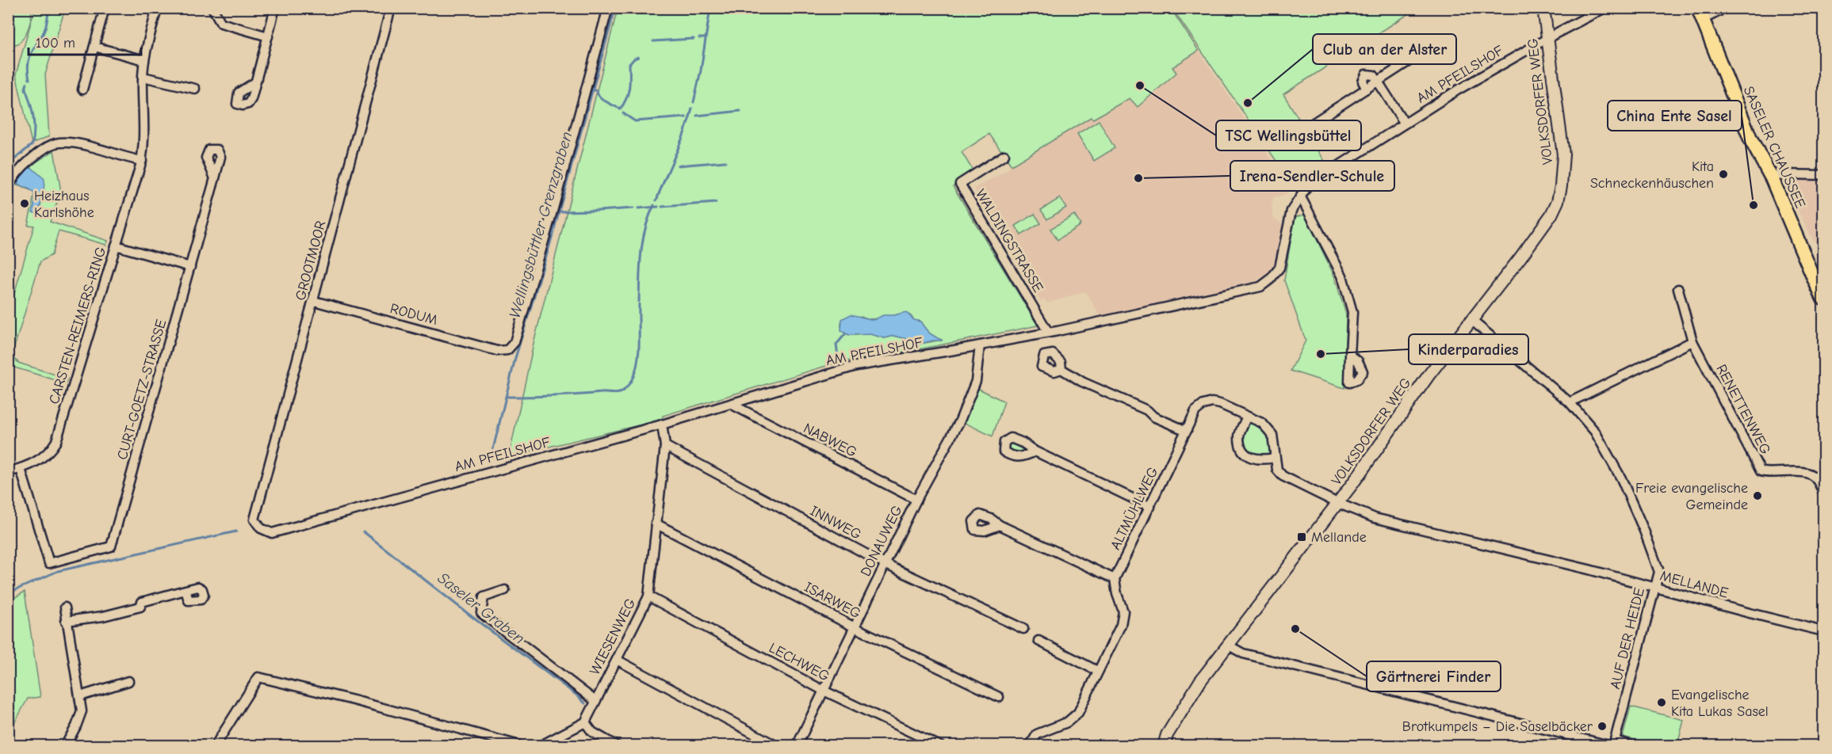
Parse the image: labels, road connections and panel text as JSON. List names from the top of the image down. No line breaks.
{"streets":{"main road":["SASELER CHAUSSEE"],"street":["AM PFEILSHOF","VOLKSDORFER WEG","WALDINGSTRASSE","GROOTMOOR","RODUM","CARSTEN-REIMERS-RING","CURT-GOETZ-STRASSE","RENETTENWEG","NABWEG","ALTMÜHLWEG","INNWEG","DONAUWEG","MELLANDE","ISARWEG","WIESENWEG","AUF DER HEIDE","LECHWEG"]},"crossings":[["AM PFEILSHOF","VOLKSDORFER WEG"],["AM PFEILSHOF","WALDINGSTRASSE"],["AM PFEILSHOF","GROOTMOOR"],["AM PFEILSHOF","NABWEG"],["AM PFEILSHOF","DONAUWEG"],["AM PFEILSHOF","WIESENWEG"],["VOLKSDORFER WEG","ALTMÜHLWEG"],["VOLKSDORFER WEG","MELLANDE"],["VOLKSDORFER WEG","AUF DER HEIDE"],["GROOTMOOR","RODUM"],["CARSTEN-REIMERS-RING","CURT-GOETZ-STRASSE"],["NABWEG","DONAUWEG"],["ALTMÜHLWEG","MELLANDE"],["INNWEG","DONAUWEG"],["INNWEG","WIESENWEG"],["DONAUWEG","ISARWEG"],["DONAUWEG","LECHWEG"],["MELLANDE","AUF DER HEIDE"],["ISARWEG","WIESENWEG"],["WIESENWEG","LECHWEG"]],"water":["Wellingsbüttler Grenzgraben","Saseler Graben"],"places":{"other":["TSC Wellingsbüttel","Club an der Alster","Kita Schneckenhäuschen","Irena-Sendler-Schule","Heizhaus Karlshöhe","China Ente Sasel","Kinderparadies","Freie evangelische Gemeinde","Gärtnerei Finder","Evangelische Kita Lukas Sasel","Brotkumpels – Die Saselbäcker"],"transit":["Mellande"]},"scale_bar":"100 m"}
